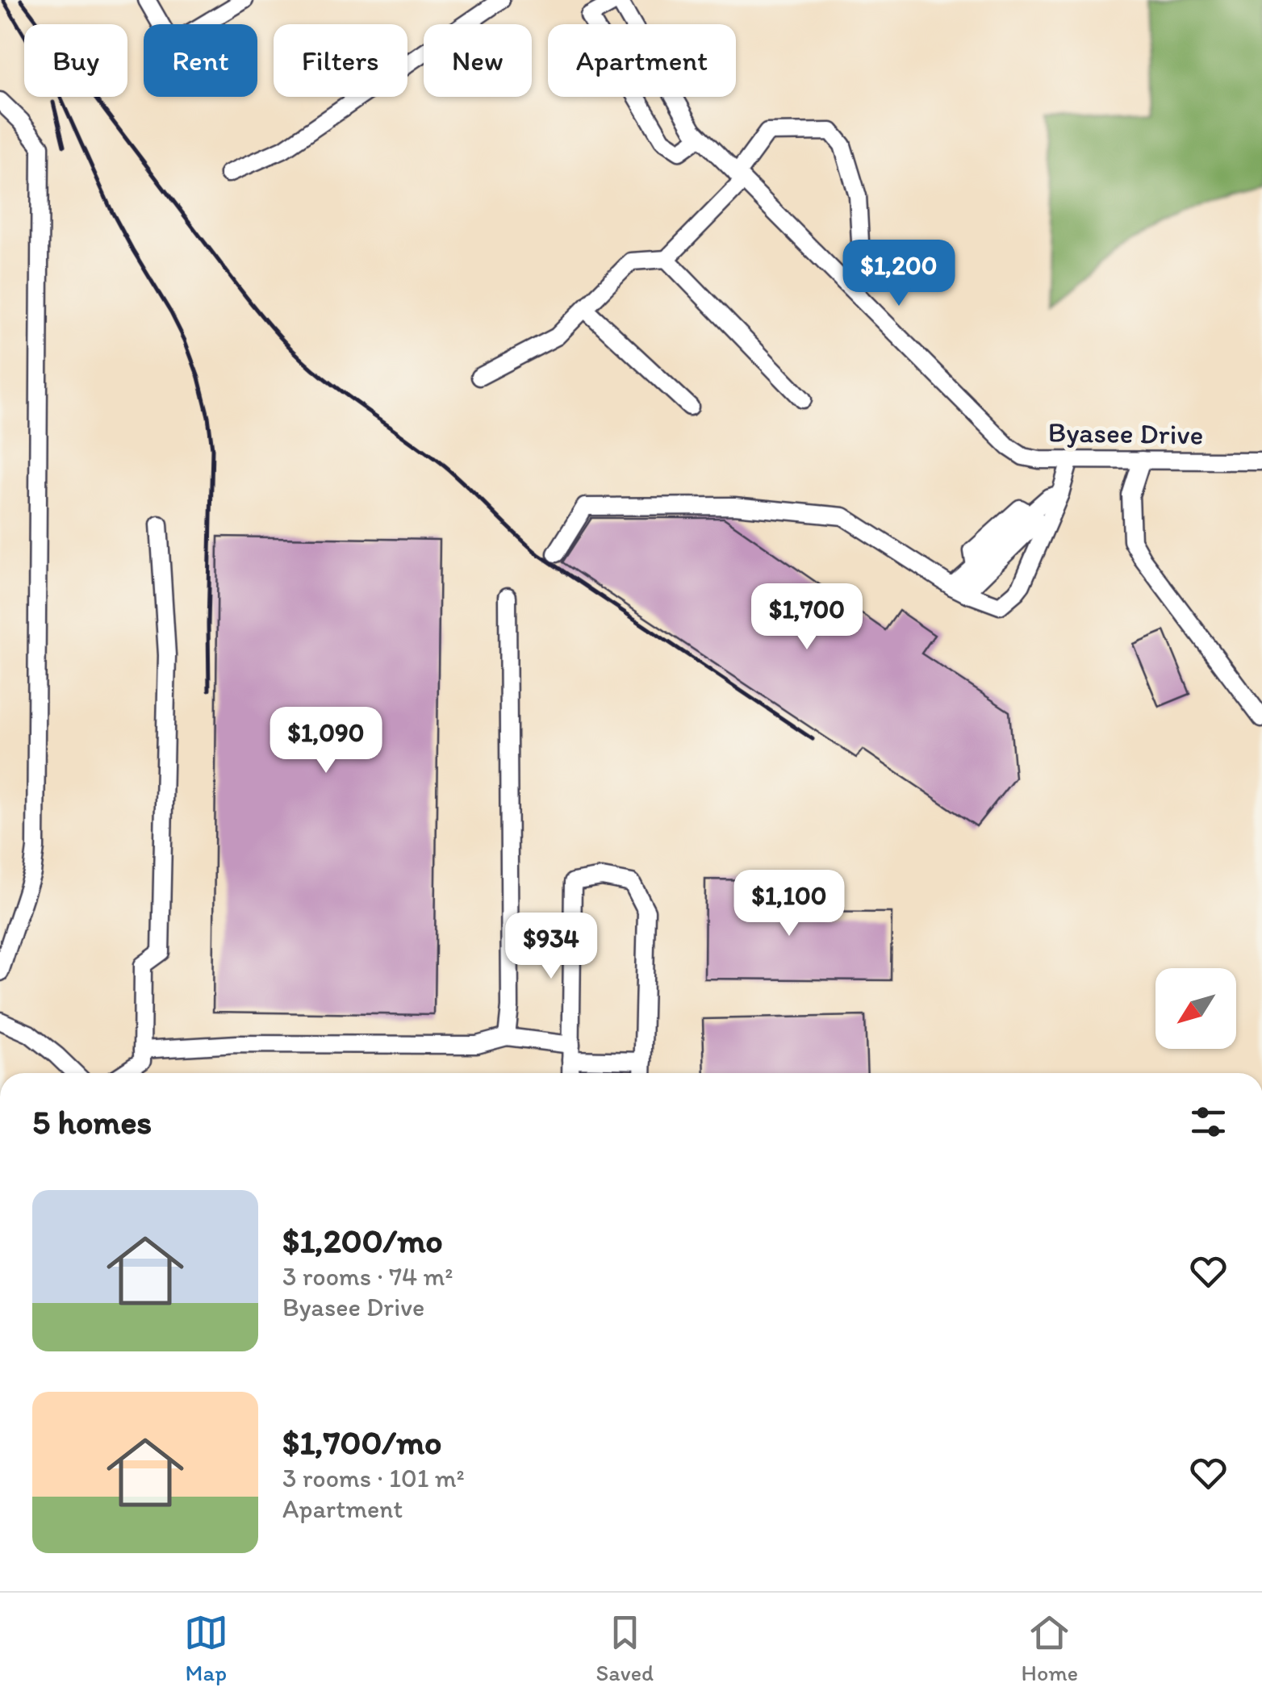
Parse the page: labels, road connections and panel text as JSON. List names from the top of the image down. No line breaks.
{"streets":{"street":["Byasee Drive"]},"north":"bottom left","page":{"chip":["Buy","Rent","Filters","New","Apartment"],"price":["$1,200","$1,700","$1,090","$1,100","$934"],"heading":"5 homes","list":[{"name":"$1,200/mo","note":"3 rooms · 74 m² · Byasee Drive"},{"name":"$1,700/mo","note":"3 rooms · 101 m² · Apartment"}],"tabs":["Map","Saved","Home"]}}
